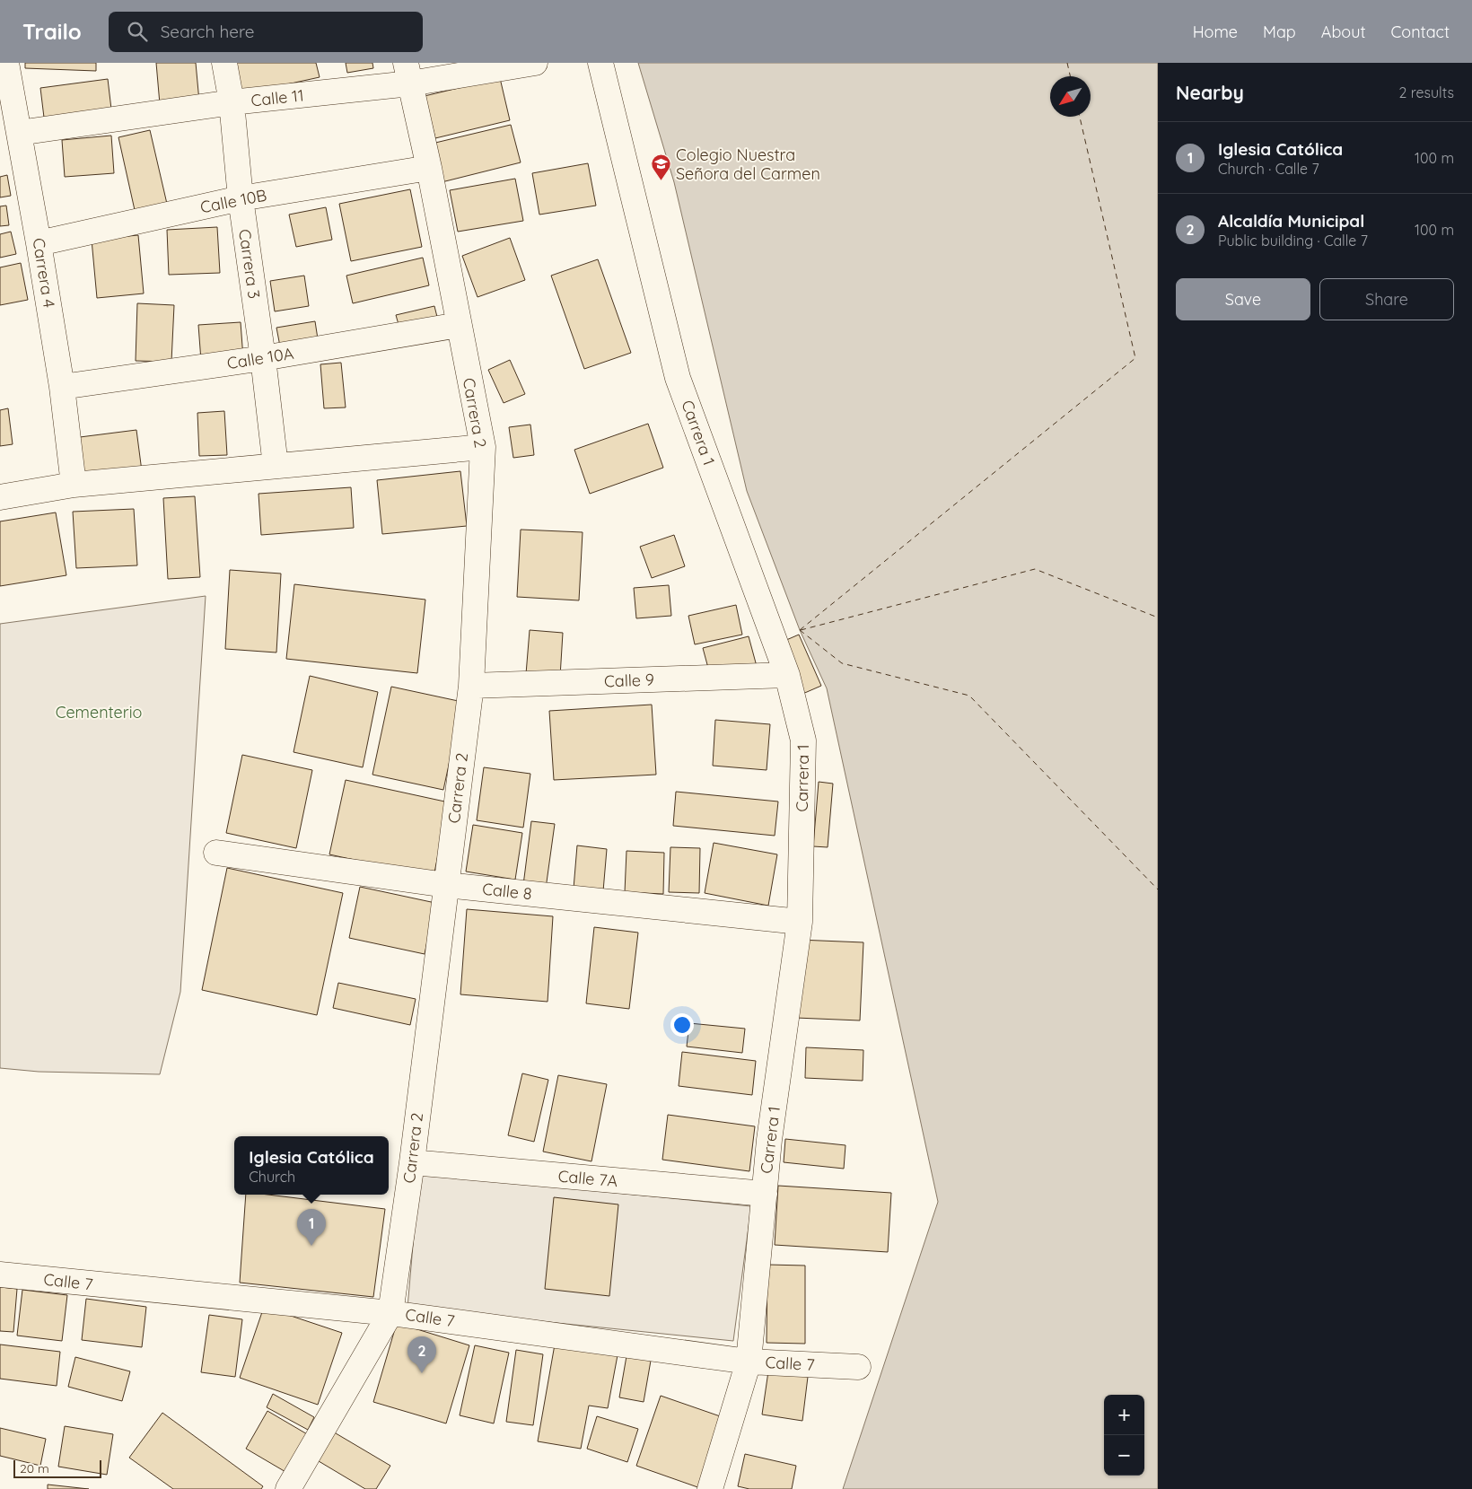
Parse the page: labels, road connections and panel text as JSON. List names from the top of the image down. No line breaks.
{"streets":{"street":["Calle 11","Calle 10B","Carrera 3","Carrera 4","Calle 10A","Carrera 2","Carrera 1","Calle 9","Calle 8","Calle 7A","Calle 7"]},"crossings":[["Calle 11","Carrera 3"],["Calle 11","Carrera 4"],["Calle 11","Carrera 2"],["Calle 10B","Carrera 3"],["Calle 10B","Carrera 4"],["Calle 10B","Carrera 2"],["Carrera 3","Calle 10A"],["Carrera 4","Calle 10A"],["Calle 10A","Carrera 2"],["Carrera 2","Calle 9"],["Carrera 2","Calle 8"],["Carrera 2","Calle 7A"],["Carrera 2","Calle 7"],["Carrera 1","Calle 9"],["Carrera 1","Calle 8"],["Carrera 1","Calle 7A"],["Carrera 1","Calle 7"]],"parks":["Cementerio"],"places":{"school or university":["Colegio Nuestra Señora del Carmen"]},"scale_bar":"20 m","north":"bottom left","page":{"header":"Trailo","search":"Search here","nav":["Home","Map","About","Contact"],"heading":["Nearby","2 results"],"list":[{"mark":"1","name":"Iglesia Católica","note":"Church · Calle 7","value":"100 m"},{"mark":"2","name":"Alcaldía Municipal","note":"Public building · Calle 7","value":"100 m"}],"buttons":["Save","Share"],"popup":["Iglesia Católica","Church"],"pins":["1","2"],"map_buttons":["+","−"],"scale":"20 m"}}
